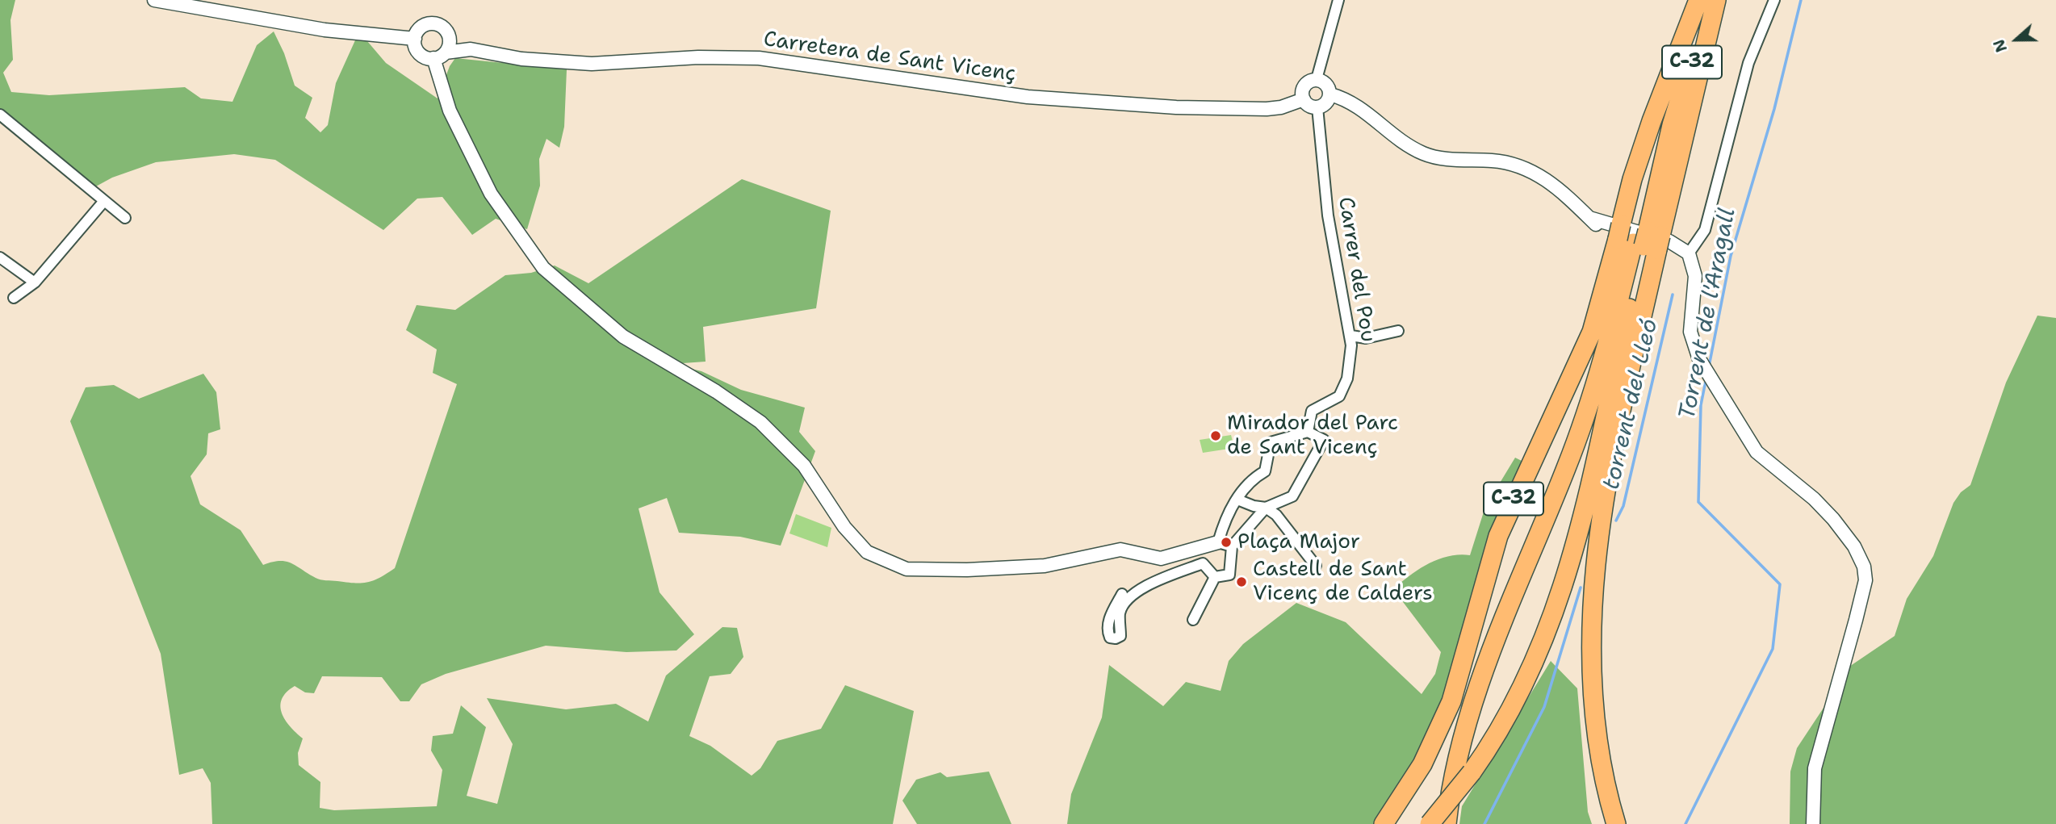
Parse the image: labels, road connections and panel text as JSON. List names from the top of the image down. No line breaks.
{"streets":{"highway":["C-32"],"street":["Carretera de Sant Vicenç","Carrer del Pou"]},"crossings":[["Carretera de Sant Vicenç","Carrer del Pou"]],"water":["Torrent de l'Aragall","torrent del Lleó"],"places":["Mirador del Parc de Sant Vicenç","Plaça Major","Castell de Sant Vicenç de Calders"],"north":"left"}
